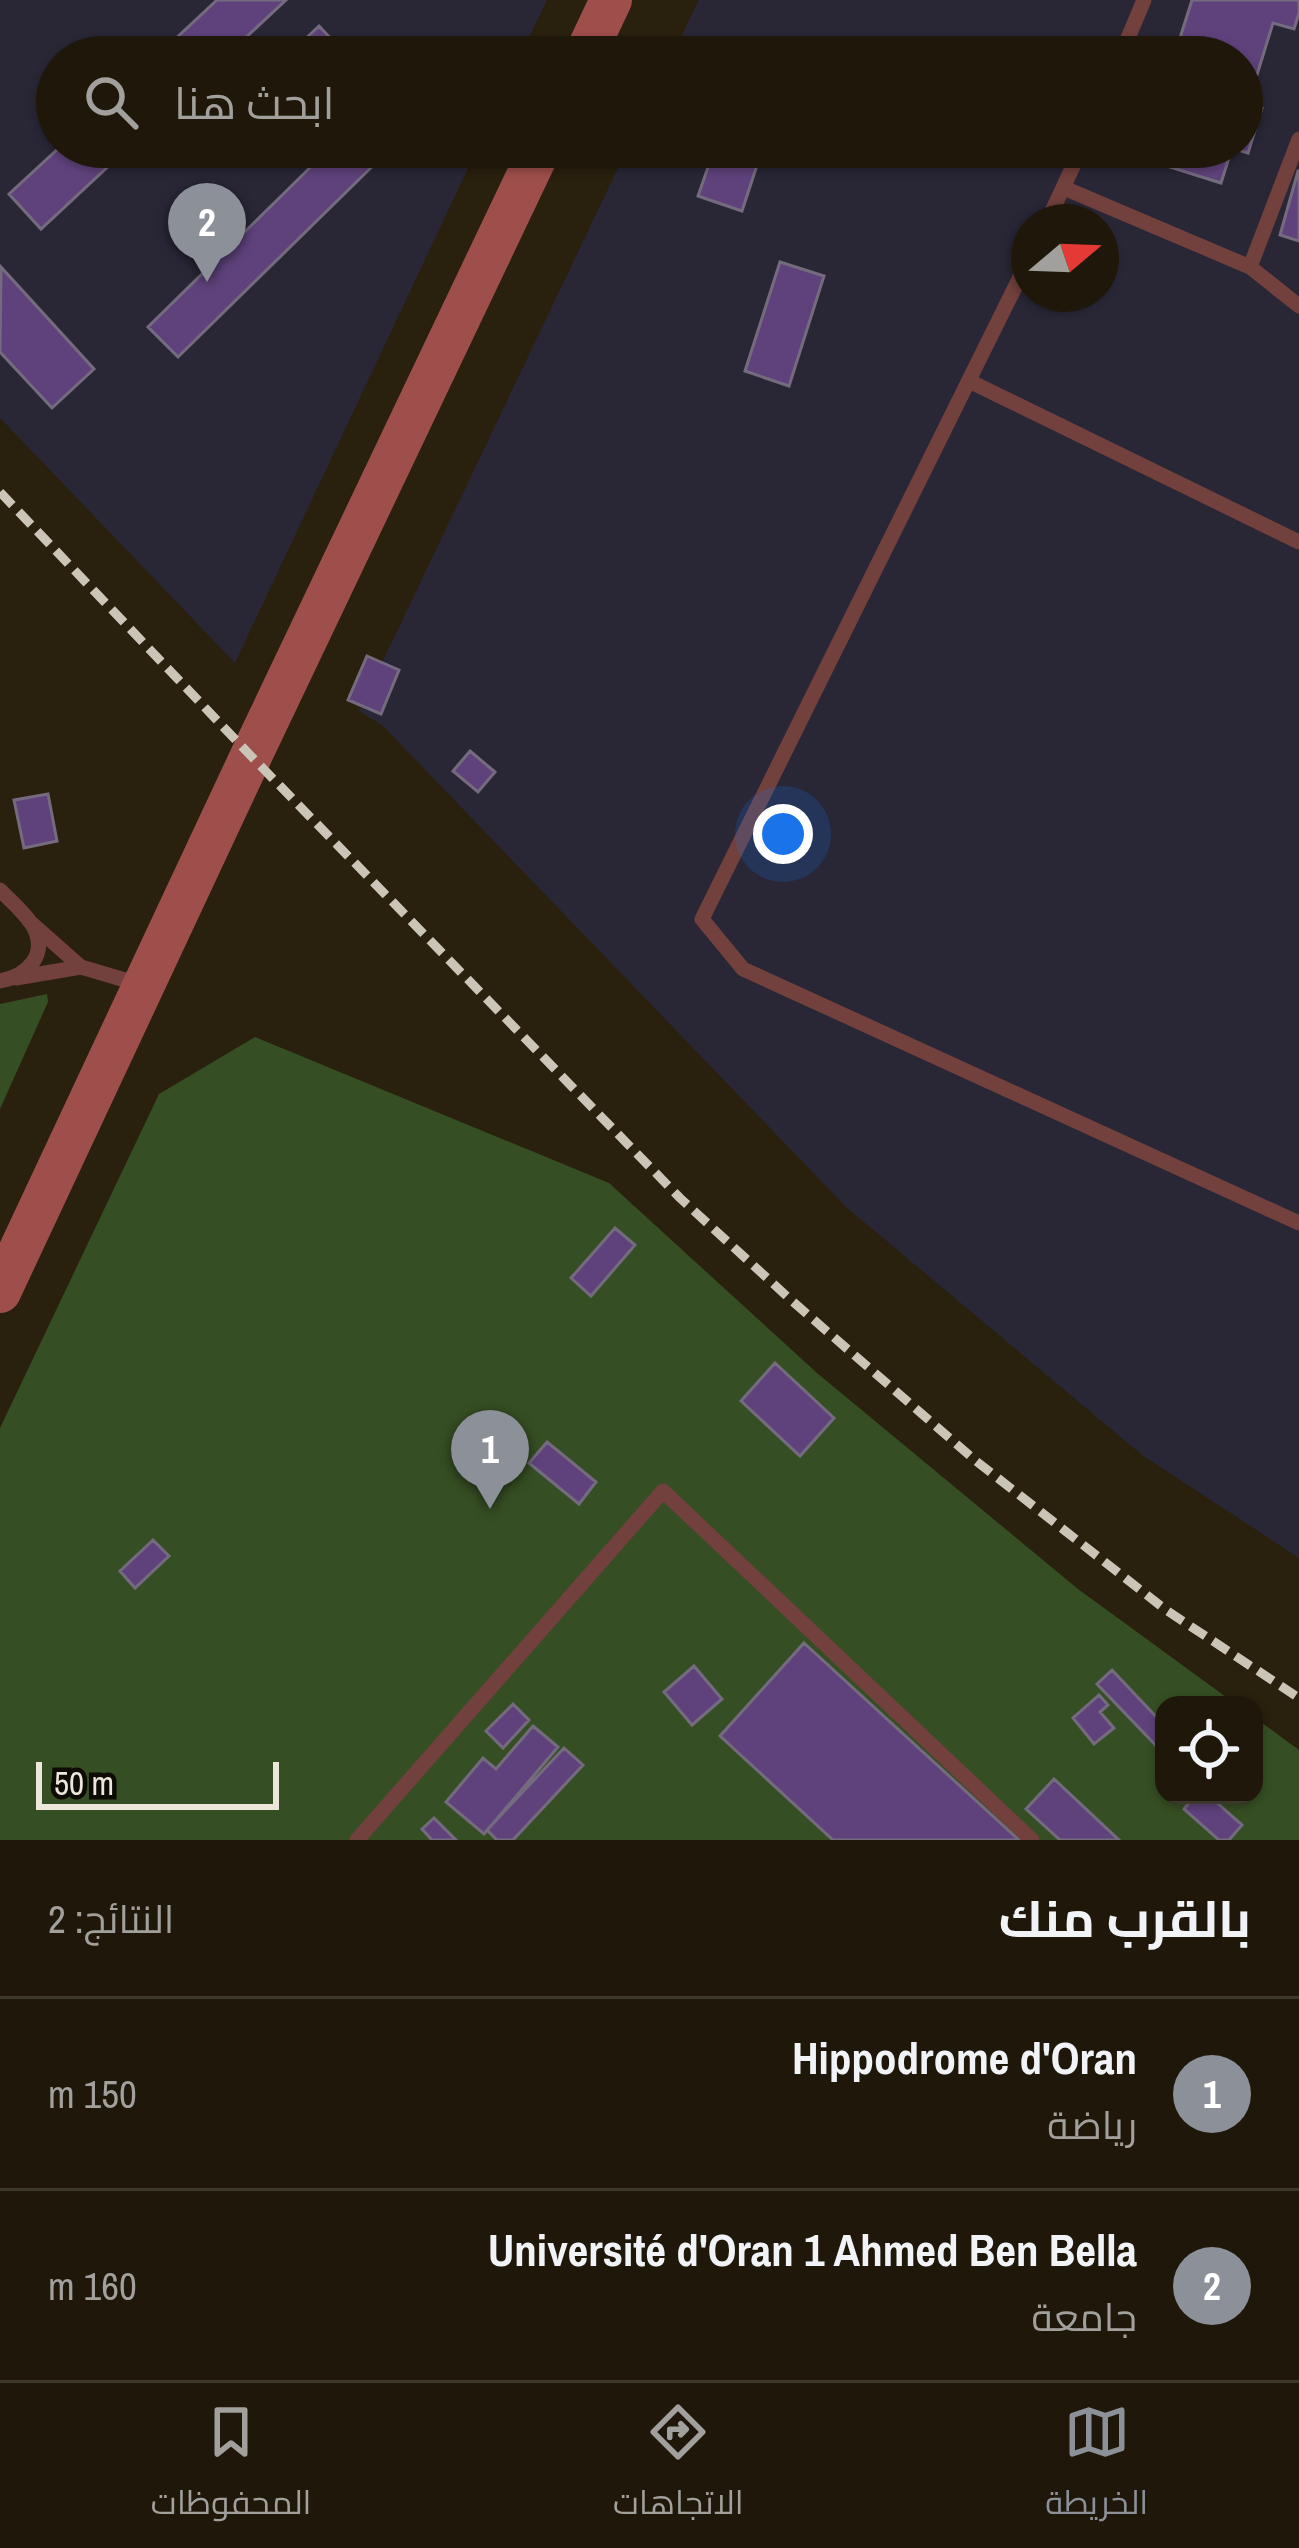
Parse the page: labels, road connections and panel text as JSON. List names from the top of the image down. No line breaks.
{"scale_bar":"50 m","north":"right","page":{"search":"ابحث هنا","pins":["2","1"],"scale":"50 m","heading":["بالقرب منك","النتائج: 2"],"list":[{"mark":"1","name":"Hippodrome d'Oran","note":"رياضة","value":"150 m"},{"mark":"2","name":"Université d'Oran 1 Ahmed Ben Bella","note":"جامعة","value":"160 m"}],"nav":["الخريطة","الاتجاهات","المحفوظات"]}}
